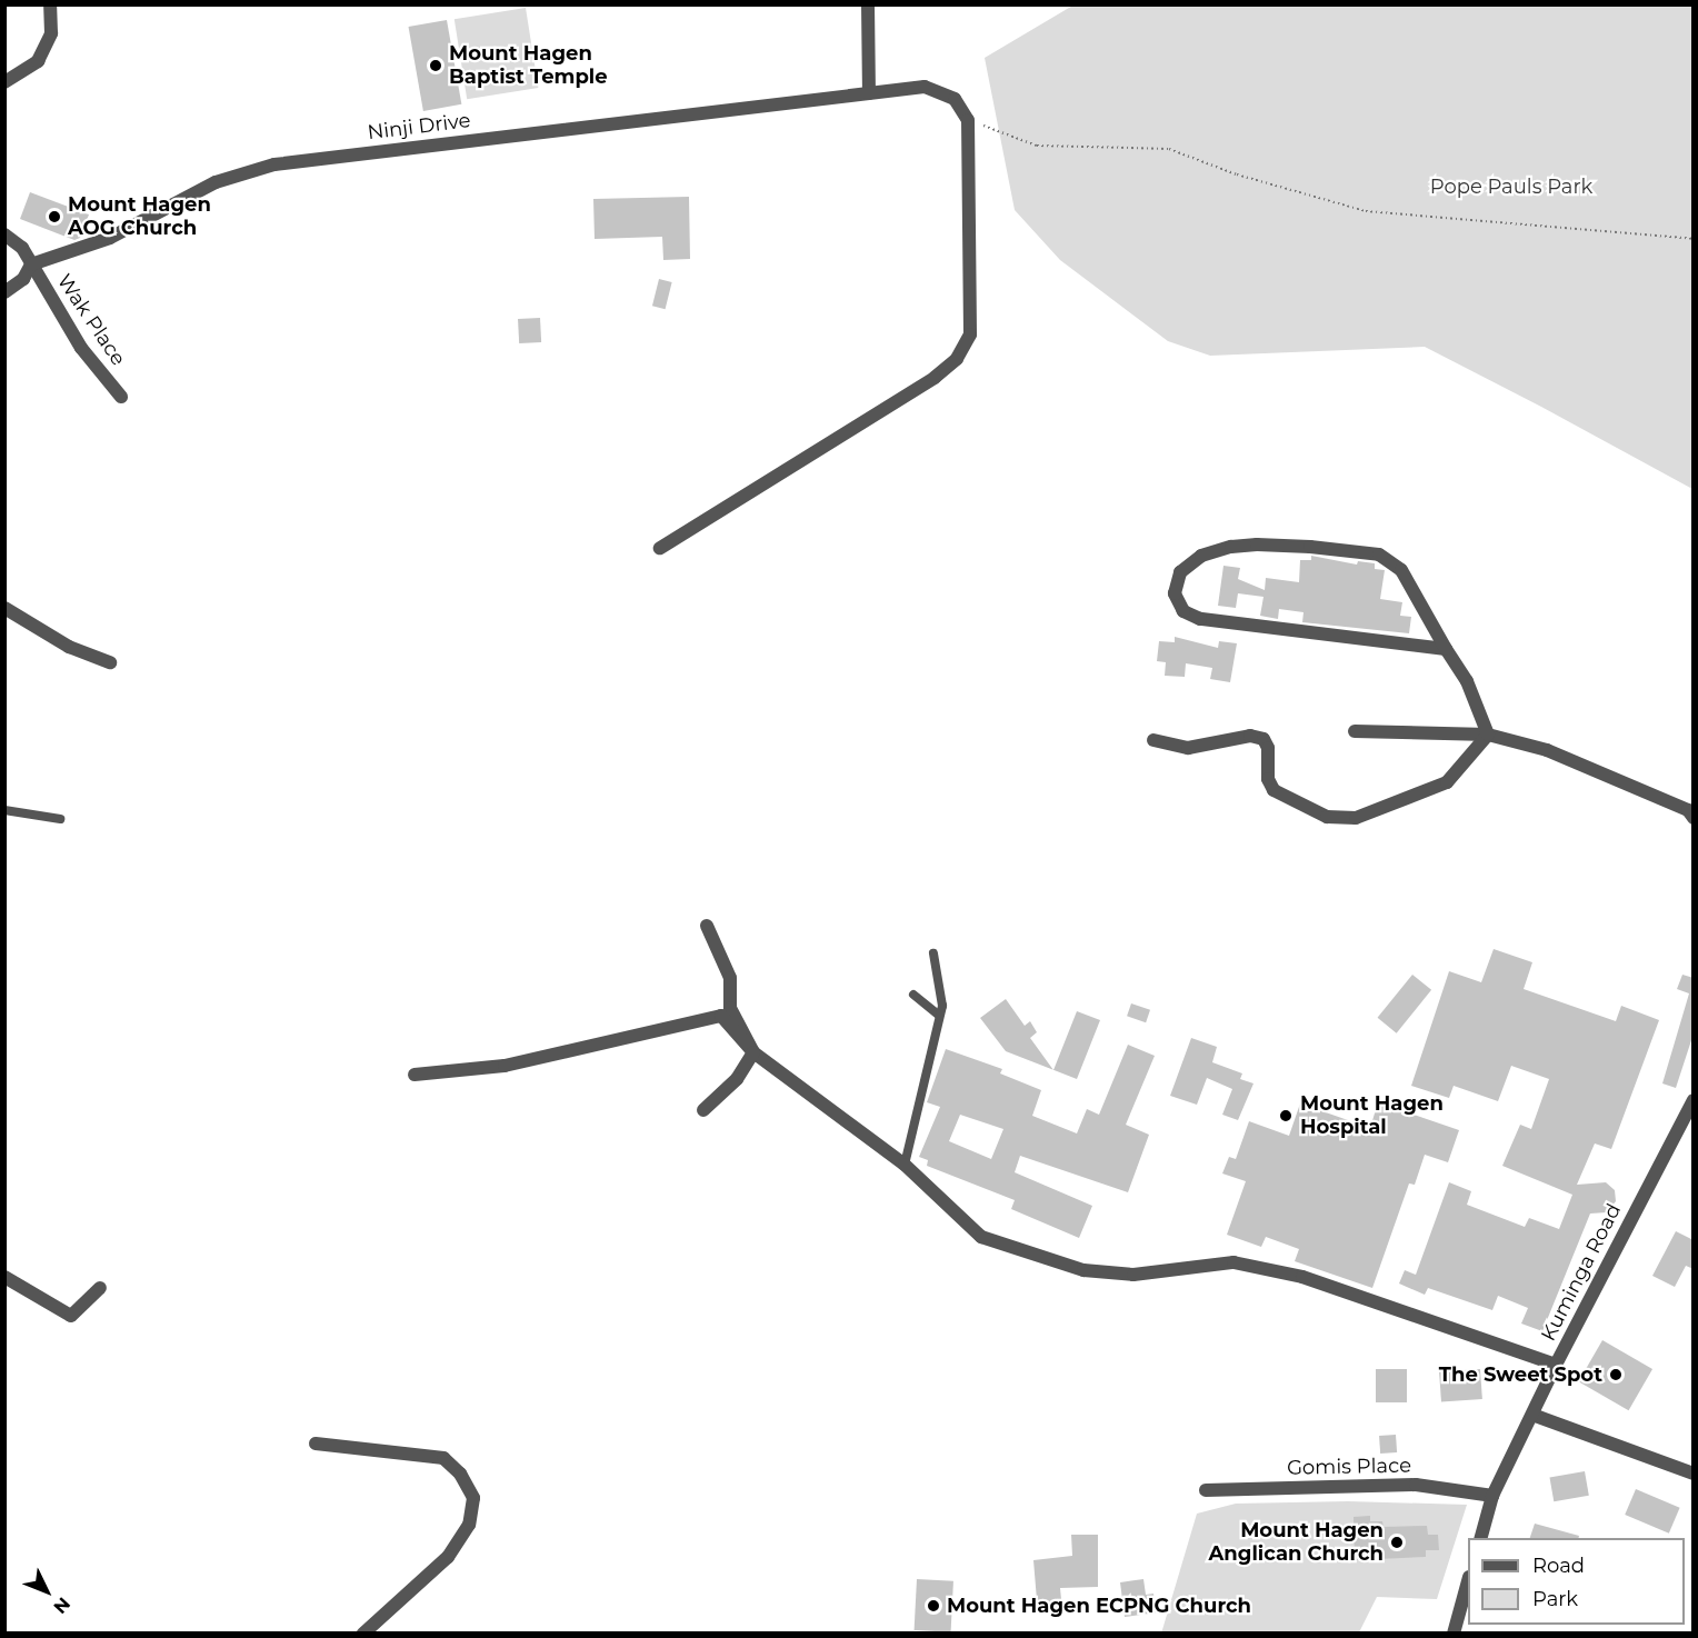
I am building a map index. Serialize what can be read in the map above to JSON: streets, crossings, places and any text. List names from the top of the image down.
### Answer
{
  "streets": {
    "street": [
      "Ninji Drive",
      "Wak Place",
      "Kuminga Road",
      "Gomis Place"
    ]
  },
  "crossings": [
    ["Ninji Drive", "Wak Place"],
    ["Kuminga Road", "Gomis Place"]
  ],
  "parks": ["Pope Pauls Park"],
  "places": [
    "Mount Hagen Baptist Temple",
    "Mount Hagen AOG Church",
    "Mount Hagen Hospital",
    "The Sweet Spot",
    "Mount Hagen Anglican Church",
    "Mount Hagen ECPNG Church"
  ],
  "legend": ["Road", "Park"],
  "north": "bottom right"
}
